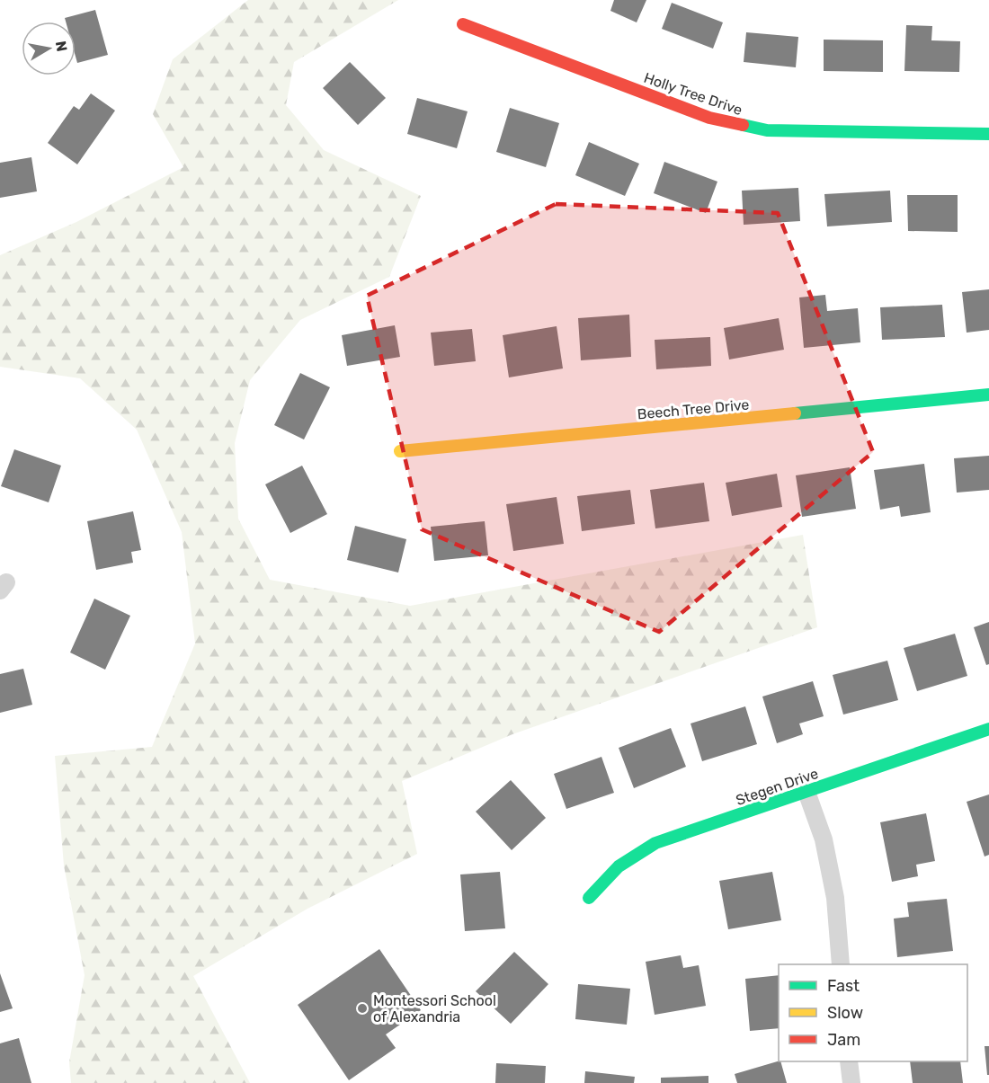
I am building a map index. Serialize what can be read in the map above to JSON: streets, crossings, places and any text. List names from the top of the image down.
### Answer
{
  "streets": {
    "street": ["Holly Tree Drive", "Beech Tree Drive", "Stegen Drive"]
  },
  "places": ["Montessori School of Alexandria"],
  "legend": ["Fast", "Slow", "Jam"],
  "north": "right"
}
